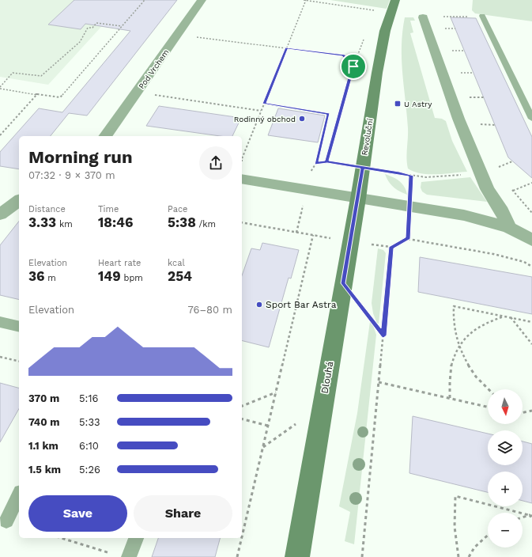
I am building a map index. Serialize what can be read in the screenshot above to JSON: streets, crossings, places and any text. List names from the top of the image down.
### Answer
{
  "streets": {
    "street": ["Pod Vrchem", "Revoluční", "Dlouhá"]
  },
  "crossings": [
    ["Revoluční", "Dlouhá"]
  ],
  "places": {
    "transit": ["U Astry"],
    "other": ["Rodinný obchod", "Sport Bar Astra"]
  },
  "north": "bottom",
  "page": {
    "heading": ["Morning run", "07:32 · 9 × 370 m"],
    "stats": [
      ["Distance", "3.33 km"],
      ["Time", "18:46"],
      ["Pace", "5:38 /km"],
      ["Elevation", "36 m"],
      ["Heart rate", "149 bpm"],
      ["kcal", "254"]
    ],
    "chart": ["Elevation", "76–80 m"],
    "list": [
      {
        "name": "370 m",
        "note": "5:16"
      },
      {
        "name": "740 m",
        "note": "5:33"
      },
      {
        "name": "1.1 km",
        "note": "6:10"
      },
      {
        "name": "1.5 km",
        "note": "5:26"
      }
    ],
    "map_buttons": ["+", "−"],
    "buttons": ["Save", "Share"]
  }
}
